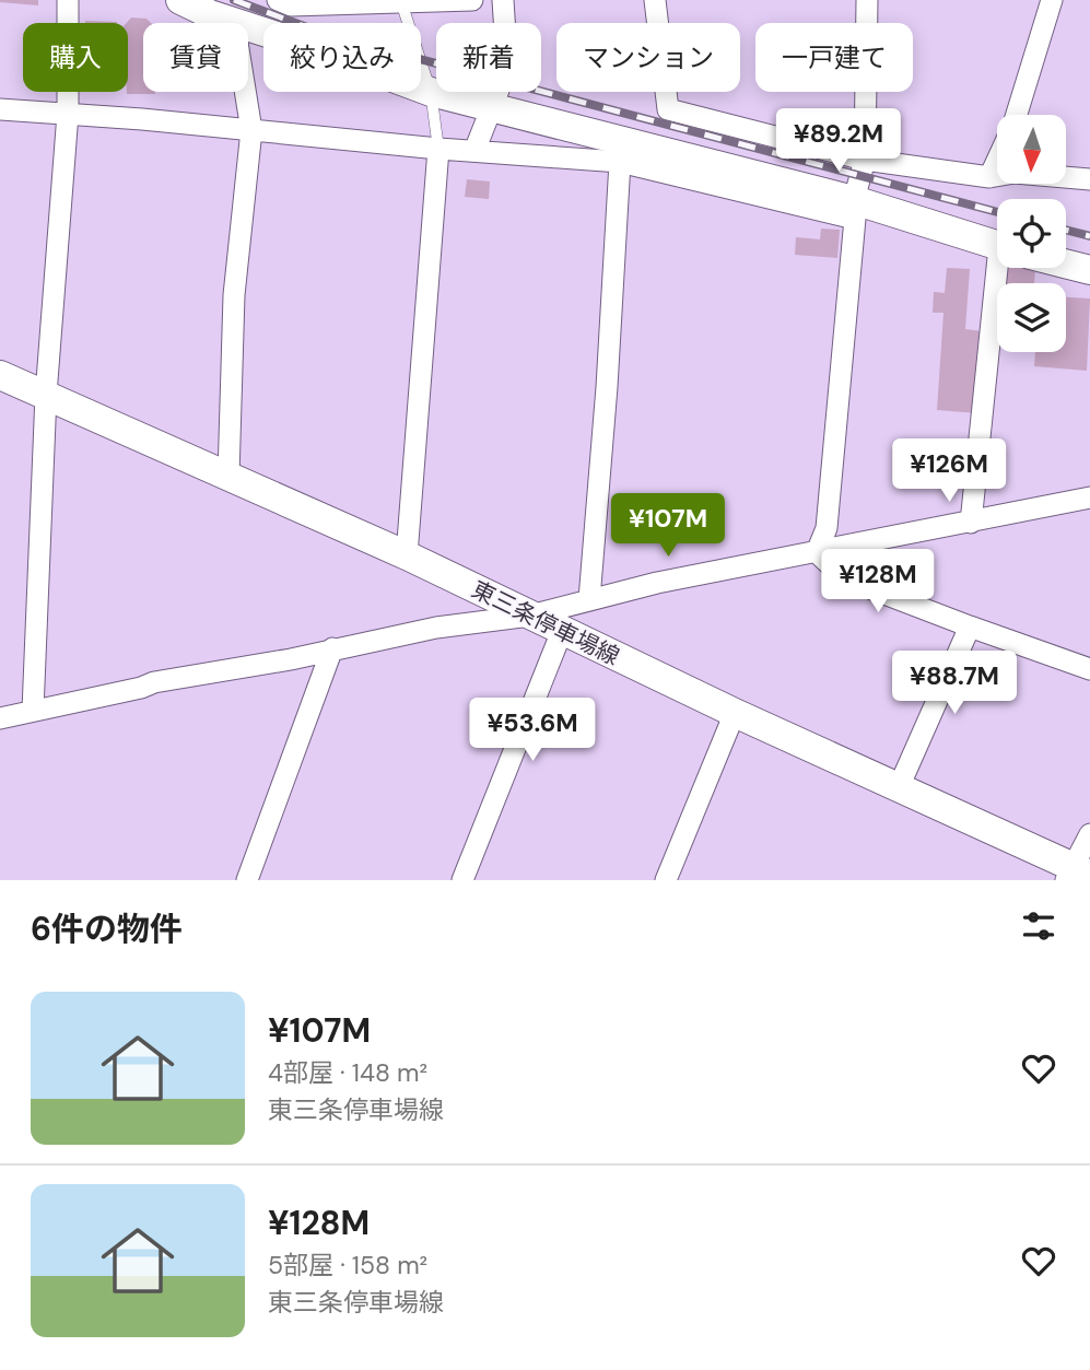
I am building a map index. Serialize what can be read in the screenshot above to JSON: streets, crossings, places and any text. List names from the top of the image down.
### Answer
{
  "streets": {
    "main road": ["東三条停車場線"]
  },
  "north": "bottom",
  "page": {
    "chip": [
      "購入",
      "賃貸",
      "絞り込み",
      "新着",
      "マンション",
      "一戸建て"
    ],
    "price": [
      "¥89.2M",
      "¥126M",
      "¥107M",
      "¥128M",
      "¥88.7M",
      "¥53.6M"
    ],
    "heading": "6件の物件",
    "list": [
      {
        "name": "¥107M",
        "note": "4部屋 · 148 m² · 東三条停車場線"
      },
      {
        "name": "¥128M",
        "note": "5部屋 · 158 m² · 東三条停車場線"
      }
    ]
  }
}
